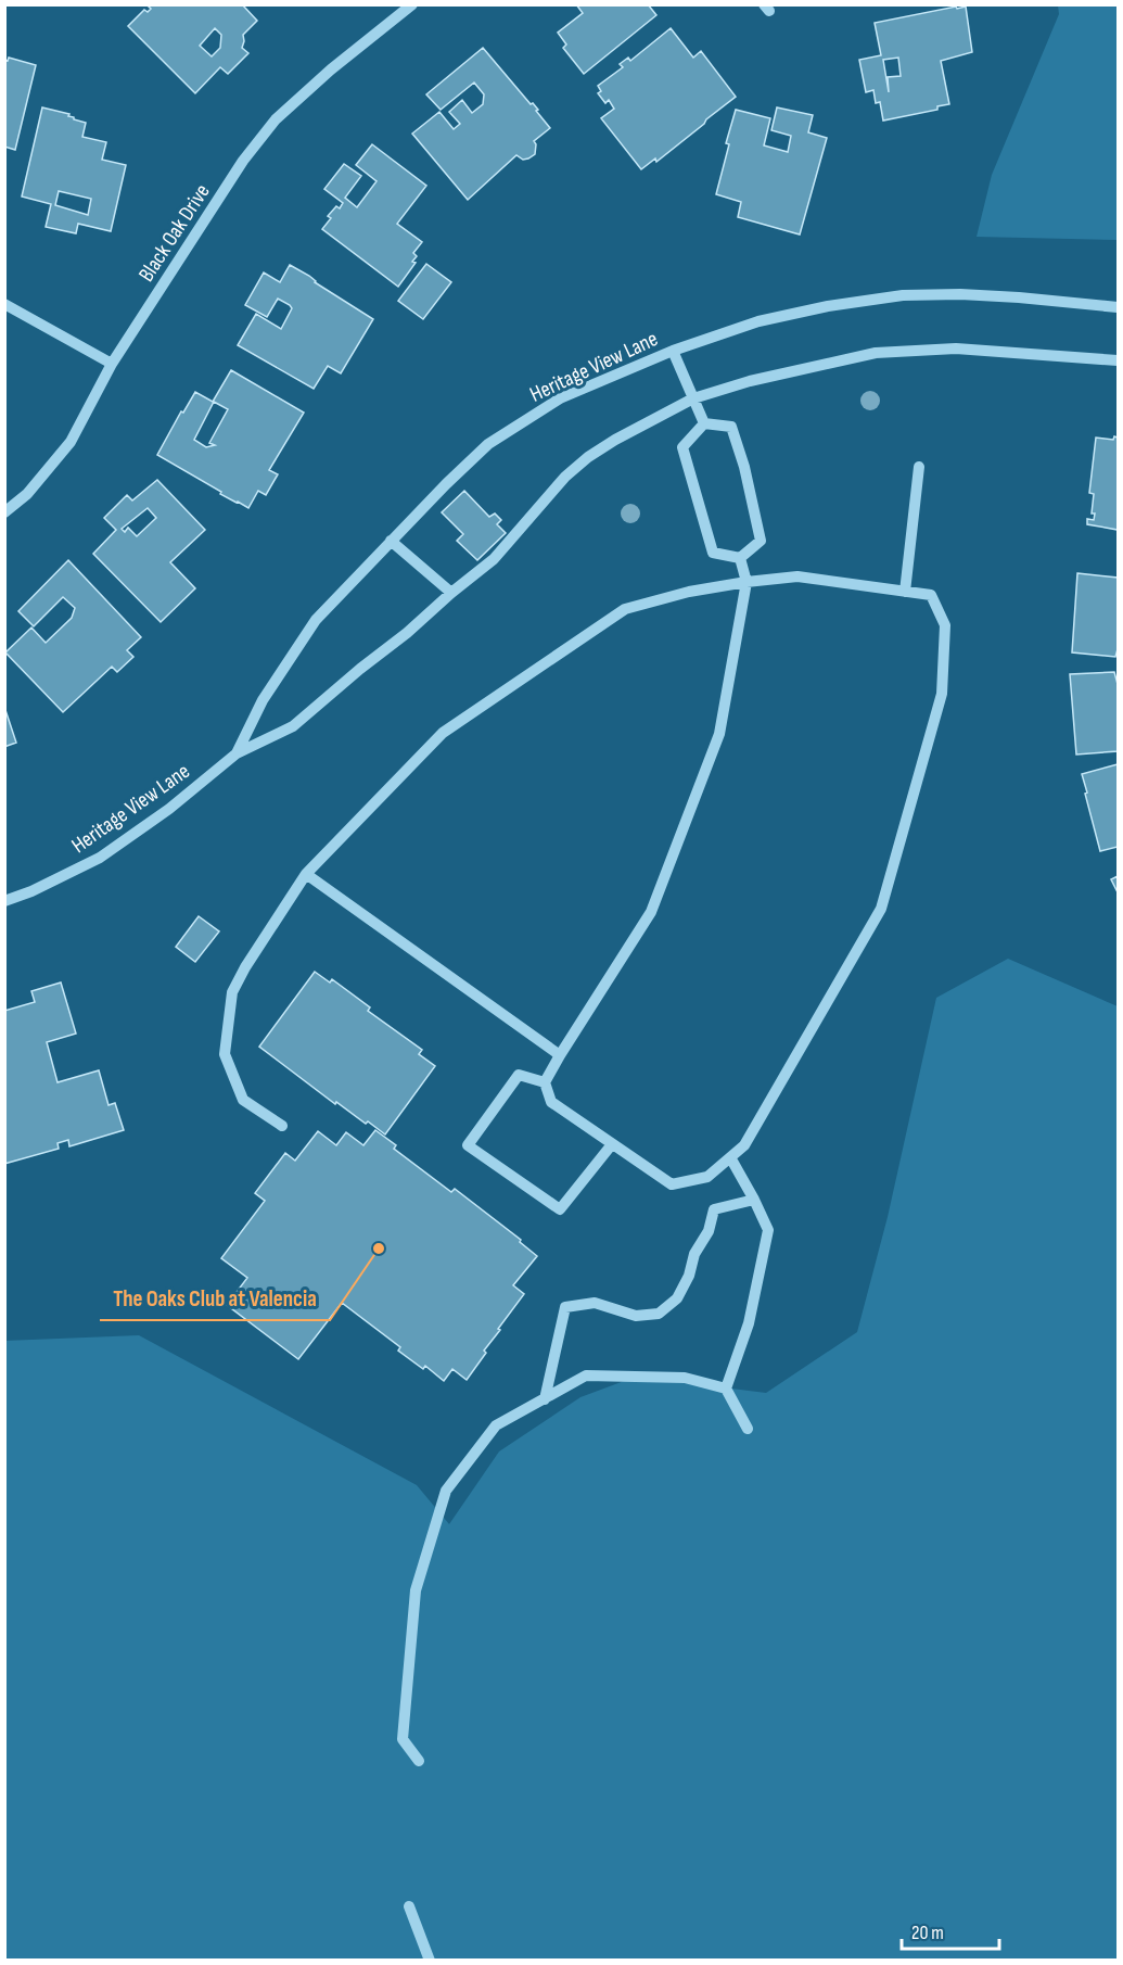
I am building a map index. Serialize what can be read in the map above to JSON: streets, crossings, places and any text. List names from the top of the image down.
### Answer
{
  "streets": {
    "street": ["Black Oak Drive", "Heritage View Lane"]
  },
  "places": ["The Oaks Club at Valencia"],
  "scale_bar": "20 m"
}
